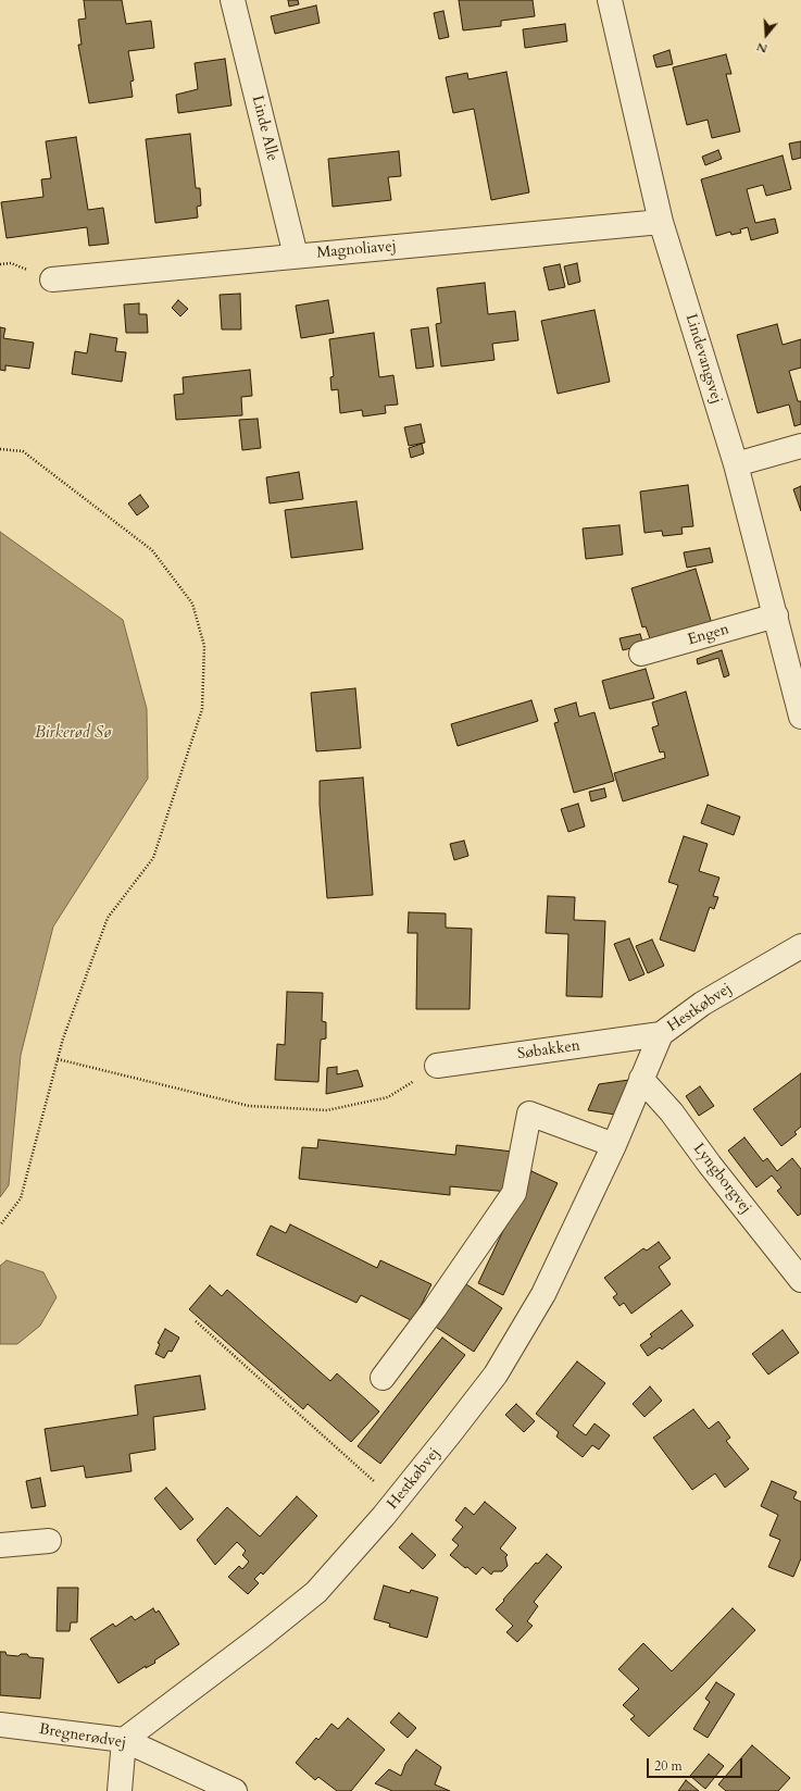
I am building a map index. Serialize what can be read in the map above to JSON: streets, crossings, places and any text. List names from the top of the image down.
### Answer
{
  "streets": {
    "street": [
      "Linde Alle",
      "Magnoliavej",
      "Lindevangsvej",
      "Engen",
      "Hestkøbvej",
      "Søbakken",
      "Lyngborgvej",
      "Bregnerødvej"
    ]
  },
  "crossings": [
    ["Linde Alle", "Magnoliavej"],
    ["Magnoliavej", "Lindevangsvej"],
    ["Lindevangsvej", "Engen"],
    ["Hestkøbvej", "Søbakken"],
    ["Hestkøbvej", "Lyngborgvej"],
    ["Hestkøbvej", "Bregnerødvej"]
  ],
  "water": ["Birkerød Sø"],
  "scale_bar": "20 m",
  "north": "bottom"
}
